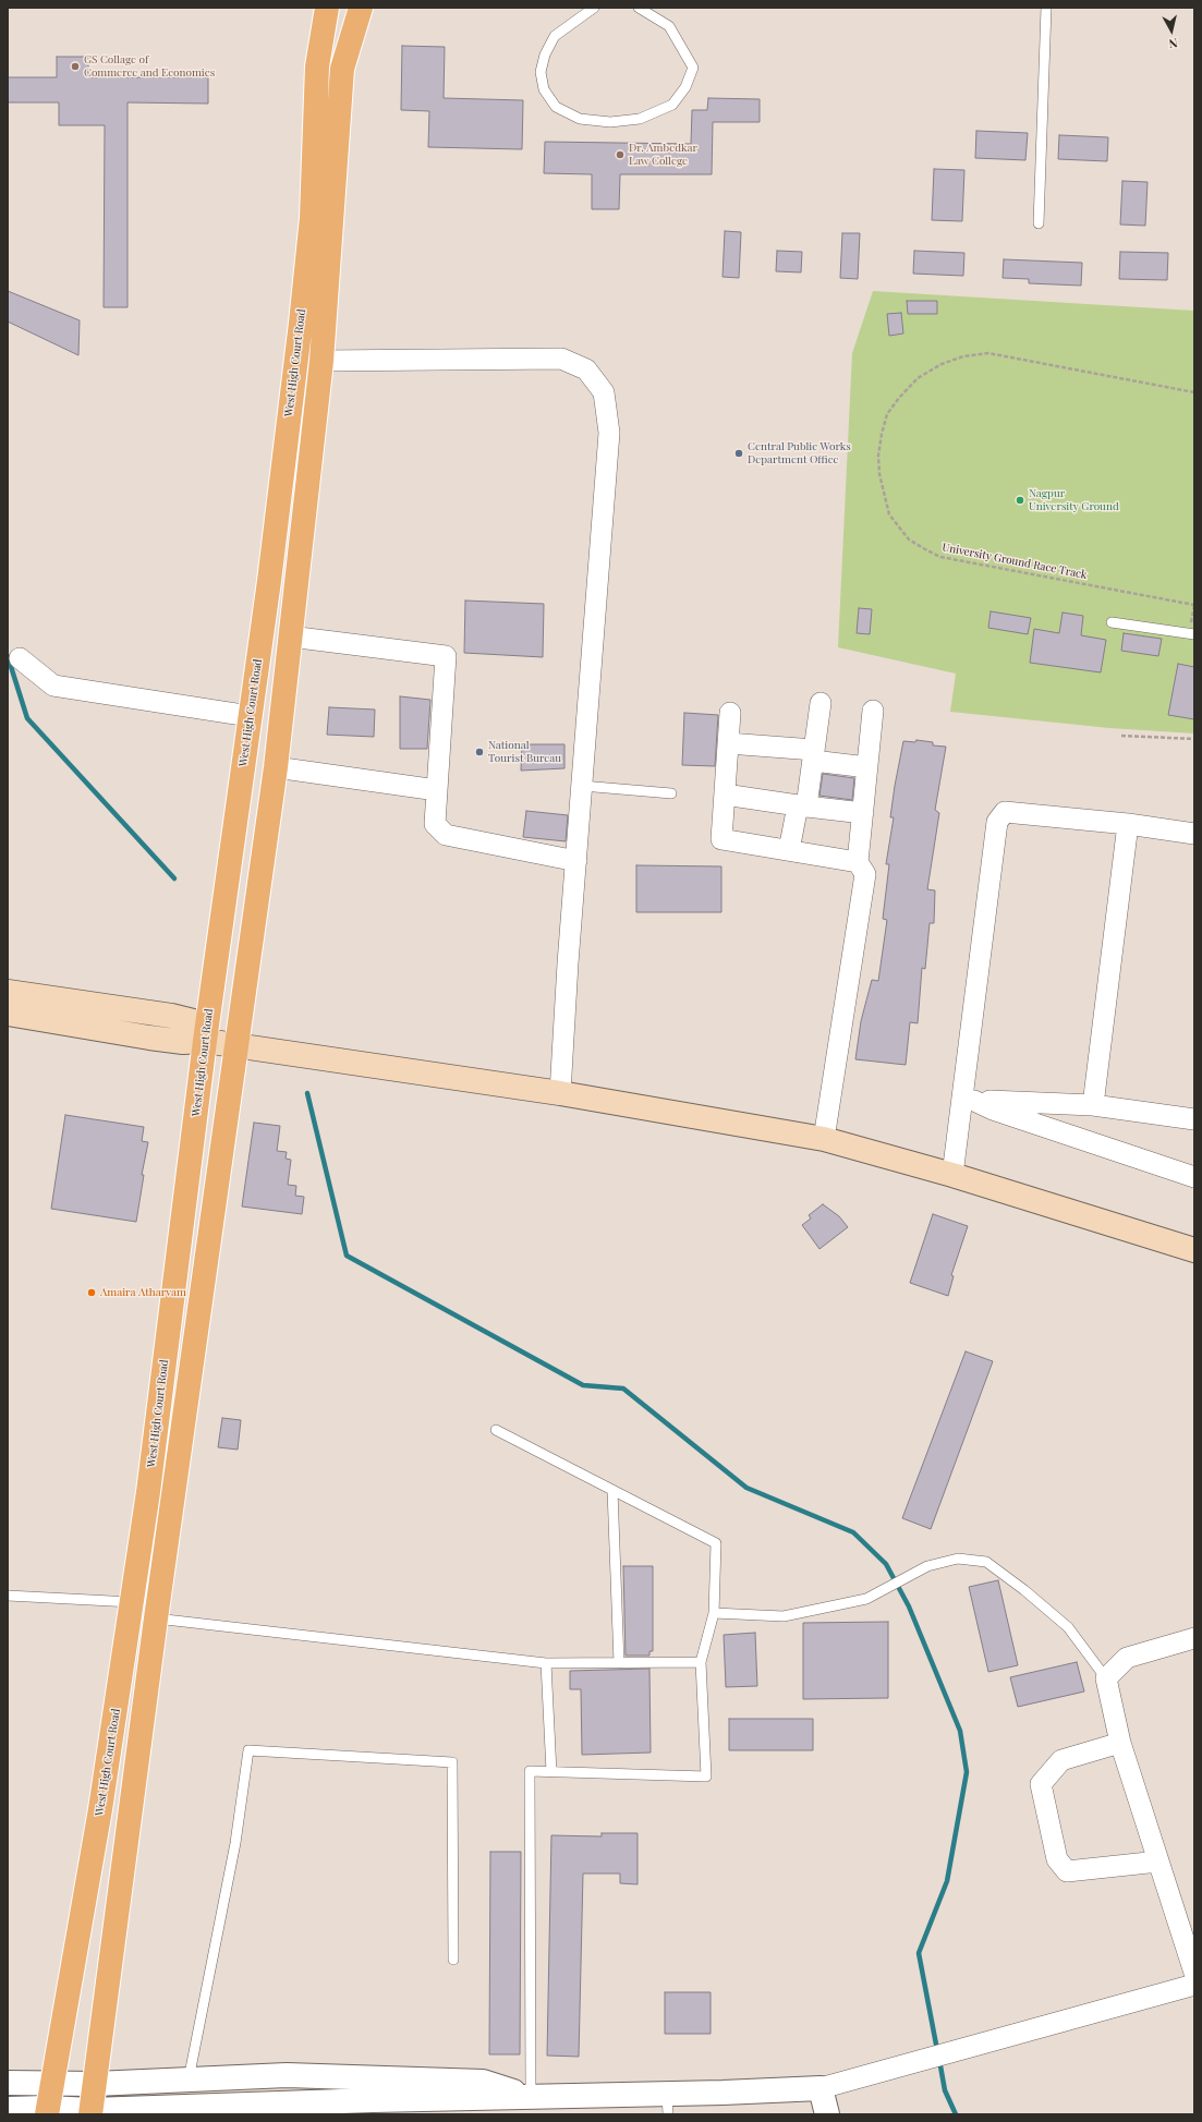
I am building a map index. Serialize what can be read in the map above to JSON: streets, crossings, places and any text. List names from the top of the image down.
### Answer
{
  "streets": {
    "main road": ["West High Court Road"],
    "path": ["University Ground Race Track"]
  },
  "places": [
    "GS Collage of Commerce and Economics",
    "Dr. Ambedkar Law College",
    "Central Public Works Department Office",
    "Nagpur University Ground",
    "National Tourist Bureau",
    "Amaira Atharvam"
  ],
  "north": "bottom"
}
